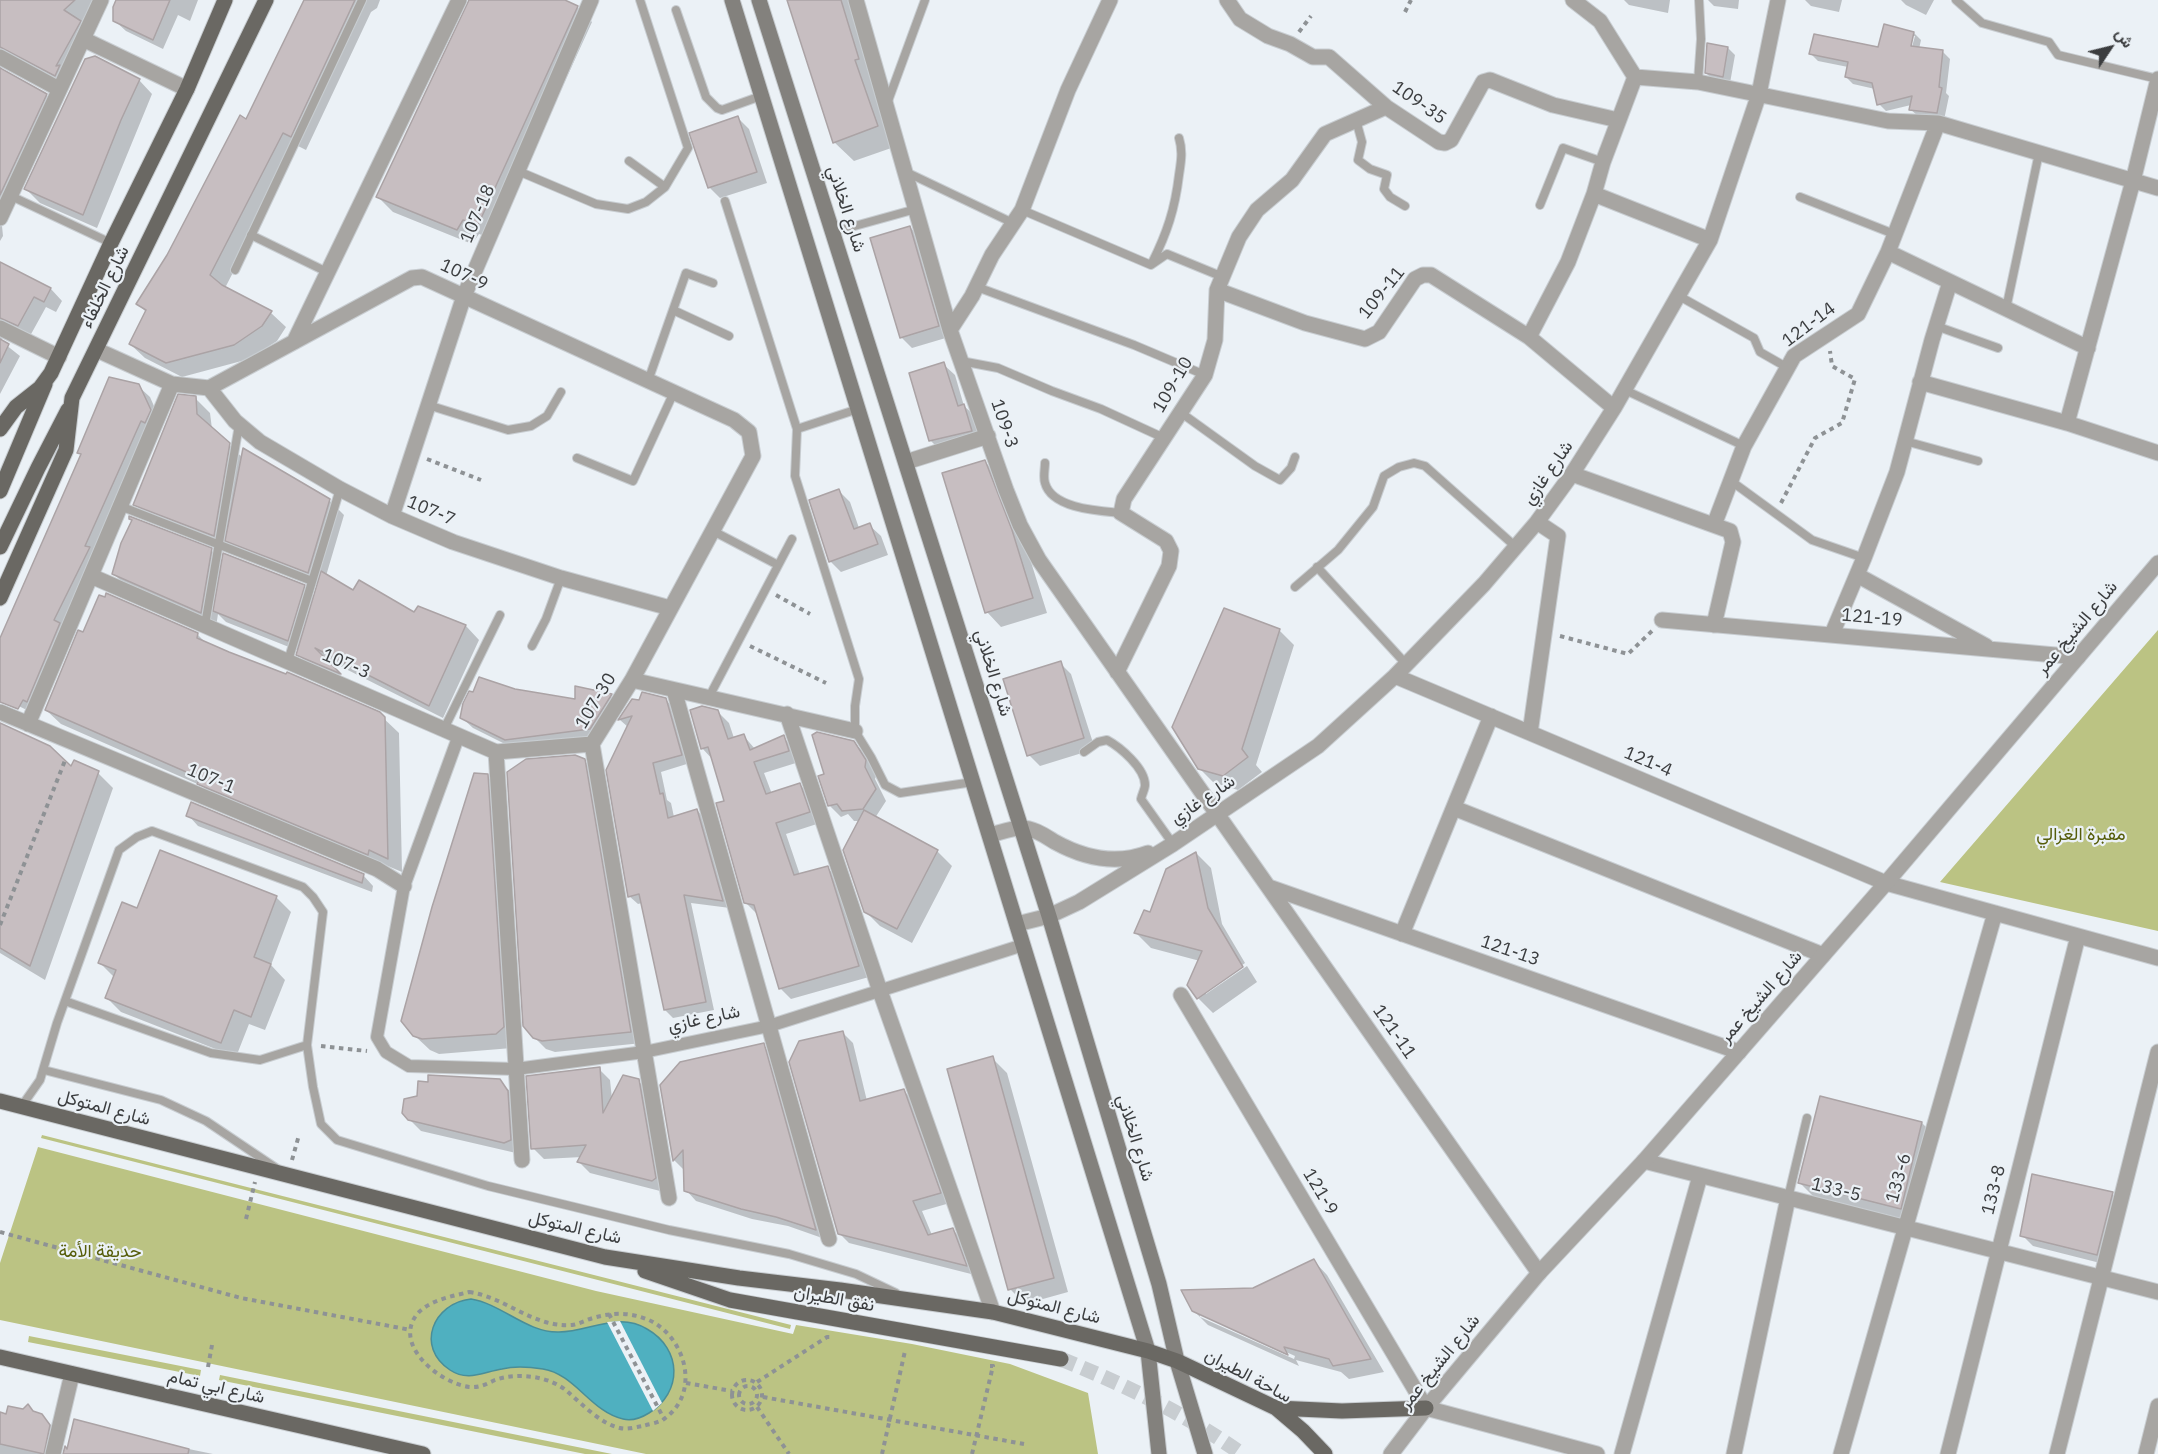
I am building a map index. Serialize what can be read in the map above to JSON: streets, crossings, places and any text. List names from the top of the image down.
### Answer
{
  "streets": {
    "main road": [
      "شارع الخلاني",
      "شارع الخلفاء",
      "شارع المتوكل",
      "نفق الطيران",
      "ساحة الطيران",
      "شارع ابي تمام"
    ],
    "street": [
      "109-35",
      "107-18",
      "107-9",
      "109-11",
      "121-14",
      "109-10",
      "109-3",
      "شارع غازي",
      "107-7",
      "121-19",
      "شارع الشيخ عمر",
      "107-3",
      "107-30",
      "121-4",
      "107-1",
      "121-13",
      "121-11",
      "133-6",
      "133-5",
      "133-8",
      "121-9"
    ]
  },
  "crossings": [
    ["109-35", "109-10"],
    ["شارع الخلاني", "شارع غازي"],
    ["شارع الخلاني", "ساحة الطيران"],
    ["107-18", "107-9"],
    ["107-18", "107-7"],
    ["107-9", "107-7"],
    ["107-9", "107-30"],
    ["109-11", "109-10"],
    ["109-11", "شارع غازي"],
    ["109-3", "شارع غازي"],
    ["109-3", "121-11"],
    ["شارع غازي", "107-30"],
    ["شارع غازي", "121-4"],
    ["شارع غازي", "121-11"],
    ["107-7", "107-30"],
    ["121-19", "شارع الشيخ عمر"],
    ["شارع الشيخ عمر", "121-4"],
    ["شارع الشيخ عمر", "121-13"],
    ["شارع الشيخ عمر", "121-11"],
    ["شارع الشيخ عمر", "133-5"],
    ["شارع الشيخ عمر", "121-9"],
    ["107-3", "107-30"],
    ["121-4", "133-6"],
    ["121-4", "133-8"],
    ["121-13", "121-11"],
    ["شارع المتوكل", "نفق الطيران"],
    ["شارع المتوكل", "ساحة الطيران"],
    ["133-6", "133-5"],
    ["133-5", "133-8"]
  ],
  "parks": ["مقبرة الغزالي", "حديقة الأمة"],
  "north": "top right"
}
